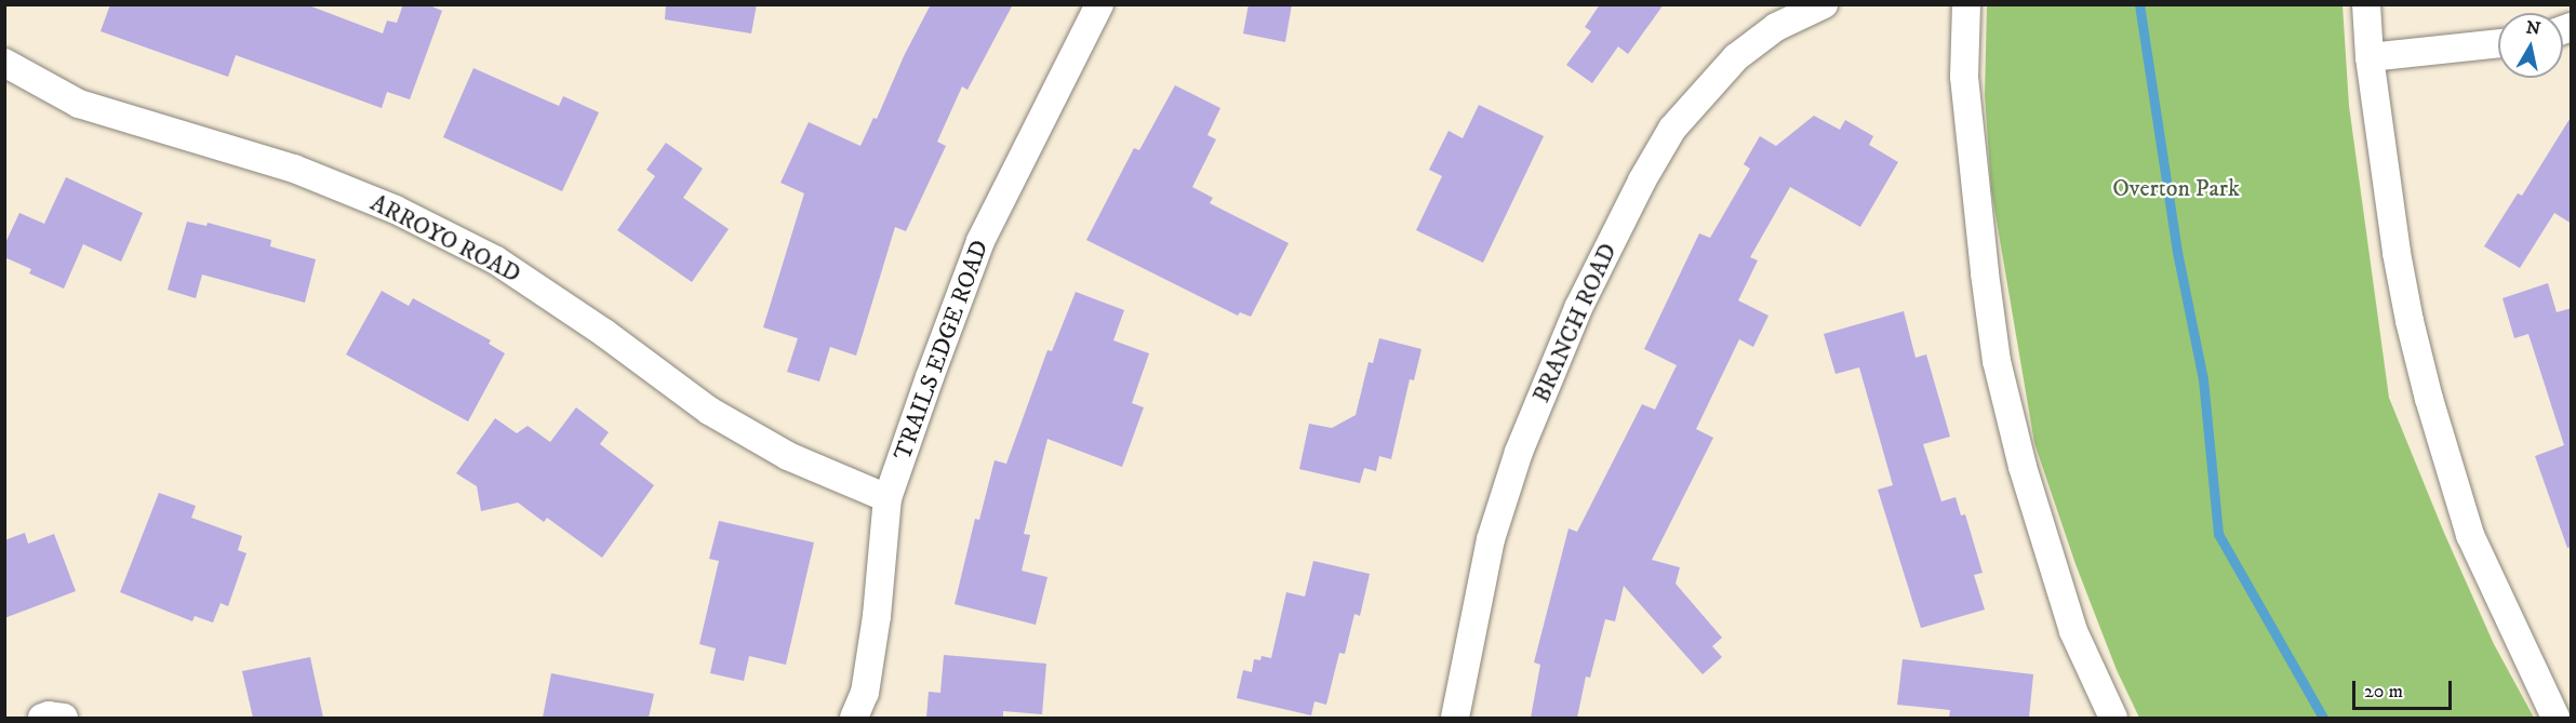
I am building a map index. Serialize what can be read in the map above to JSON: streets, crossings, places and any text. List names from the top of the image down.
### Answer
{
  "streets": {
    "street": ["ARROYO ROAD", "BRANCH ROAD", "TRAILS EDGE ROAD"]
  },
  "crossings": [
    ["ARROYO ROAD", "TRAILS EDGE ROAD"]
  ],
  "parks": ["Overton Park"],
  "scale_bar": "20 m",
  "north": "top"
}
